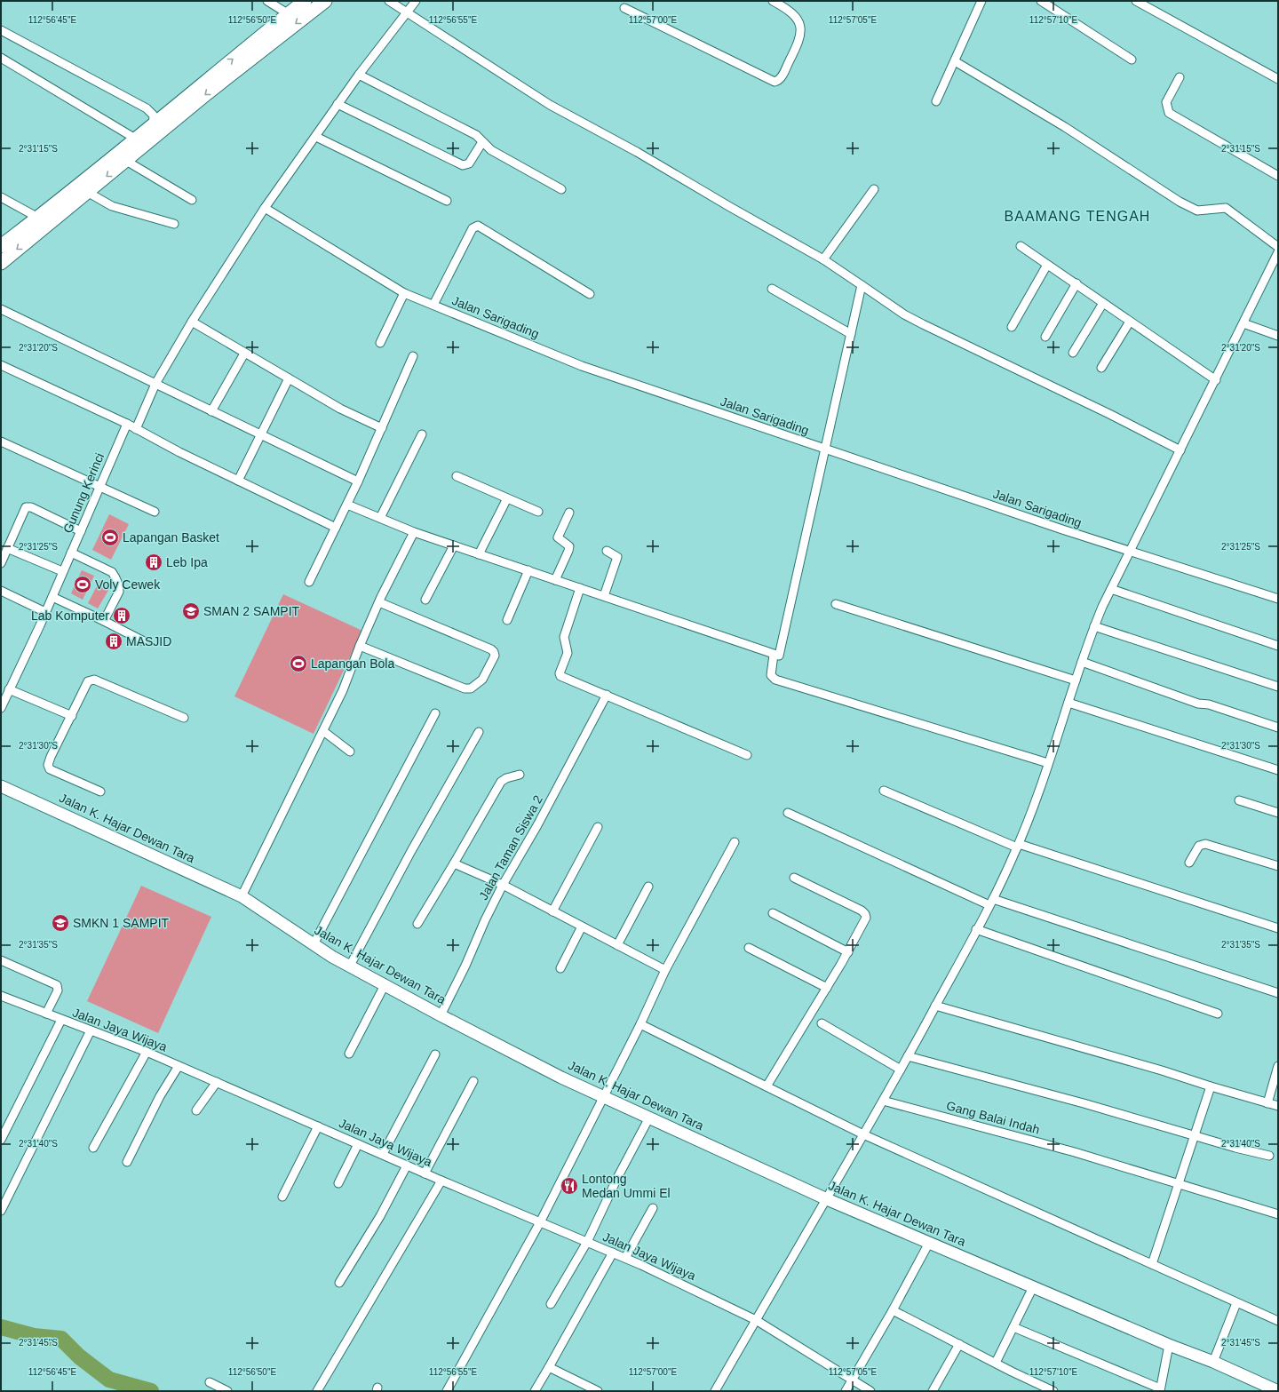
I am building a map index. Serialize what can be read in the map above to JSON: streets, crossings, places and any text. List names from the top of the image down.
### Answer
{
  "streets": {
    "street": [
      "Jalan Sarigading",
      "Gunung Kerinci",
      "Jalan K. Hajar Dewan Tara",
      "Jalan Taman Siswa 2",
      "Jalan Jaya Wijaya",
      "Gang Balai Indah"
    ]
  },
  "crossings": [
    ["Jalan K. Hajar Dewan Tara", "Jalan Taman Siswa 2"]
  ],
  "districts": ["BAAMANG TENGAH"],
  "places": {
    "sports": ["Lapangan Basket", "Voly Cewek", "Lapangan Bola"],
    "building": ["Leb Ipa", "Lab Komputer", "MASJID"],
    "school or university": ["SMAN 2 SAMPIT", "SMKN 1 SAMPIT"],
    "restaurant": ["Lontong Medan Ummi El"]
  },
  "coordinates": [
    "112°56'45\"E",
    "112°56'50\"E",
    "112°56'55\"E",
    "112°57'00\"E",
    "112°57'05\"E",
    "112°57'10\"E",
    "2°31'15\"S",
    "2°31'20\"S",
    "2°31'25\"S",
    "2°31'30\"S",
    "2°31'35\"S",
    "2°31'40\"S",
    "2°31'45\"S"
  ]
}
